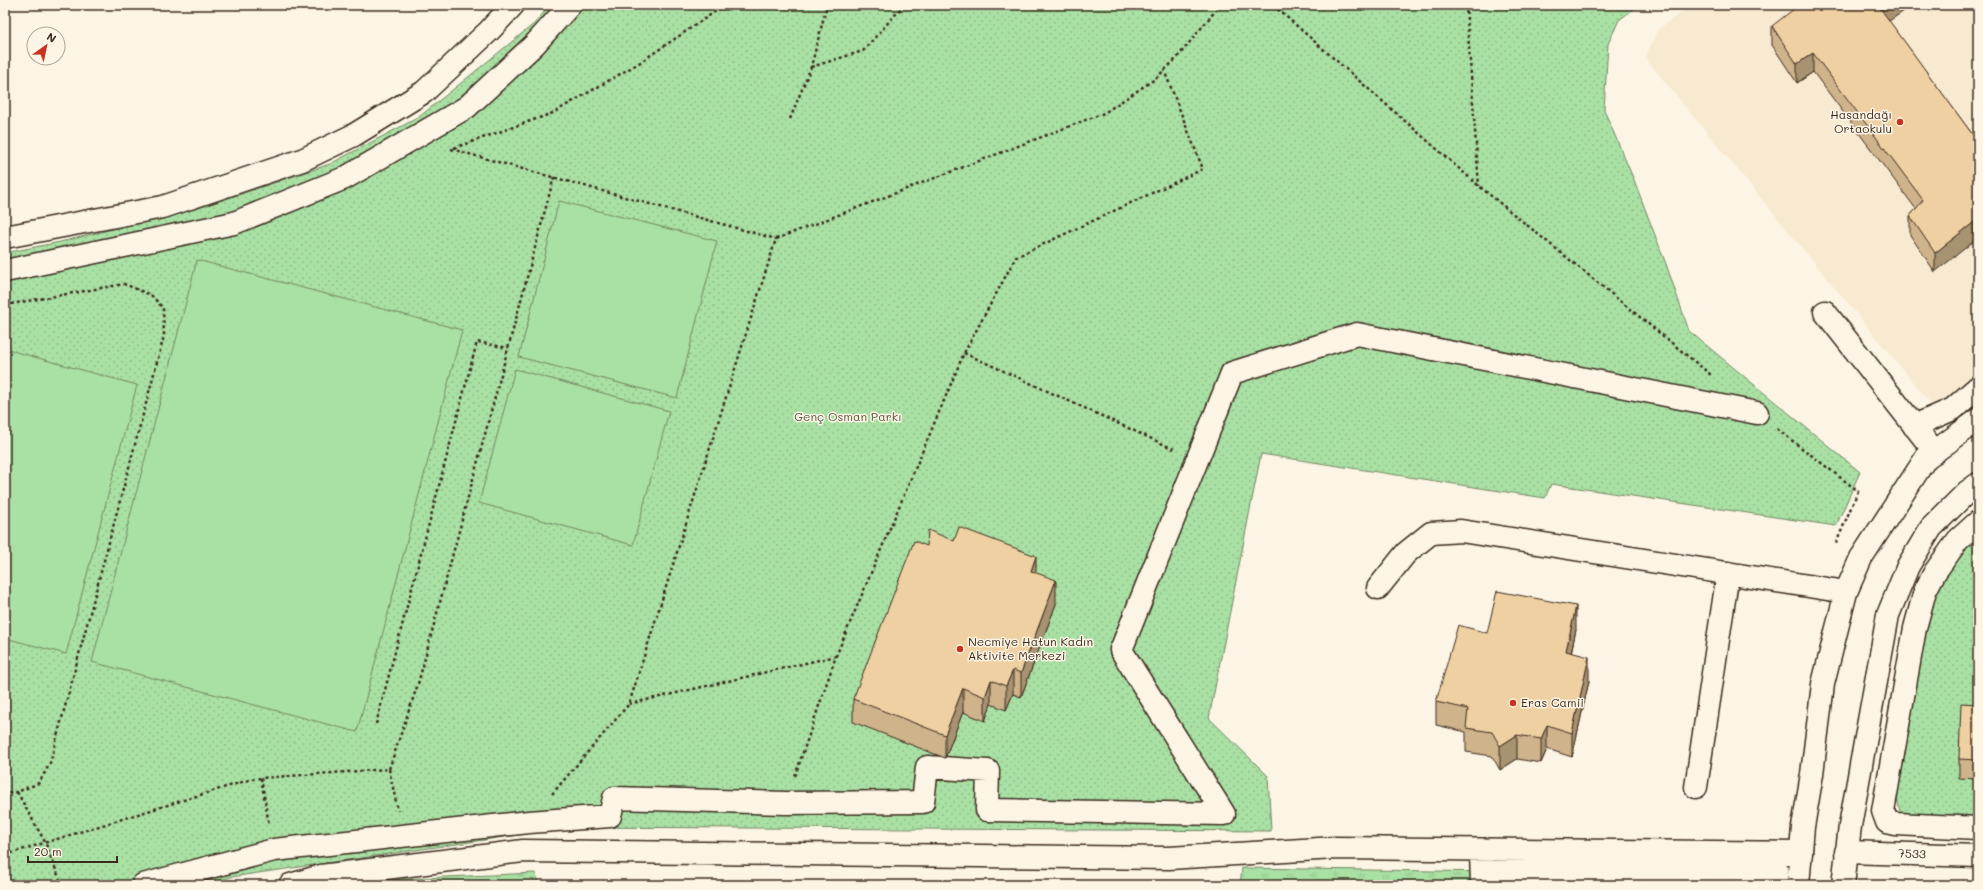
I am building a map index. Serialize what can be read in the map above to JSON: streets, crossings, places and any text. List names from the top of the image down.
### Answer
{
  "streets": {
    "street": ["7533"]
  },
  "parks": ["Genç Osman Parkı"],
  "places": ["Hasandağı Ortaokulu", "Necmiye Hatun Kadın Aktivite Merkezi", "Eras Camii"],
  "scale_bar": "20 m",
  "north": "top right"
}
